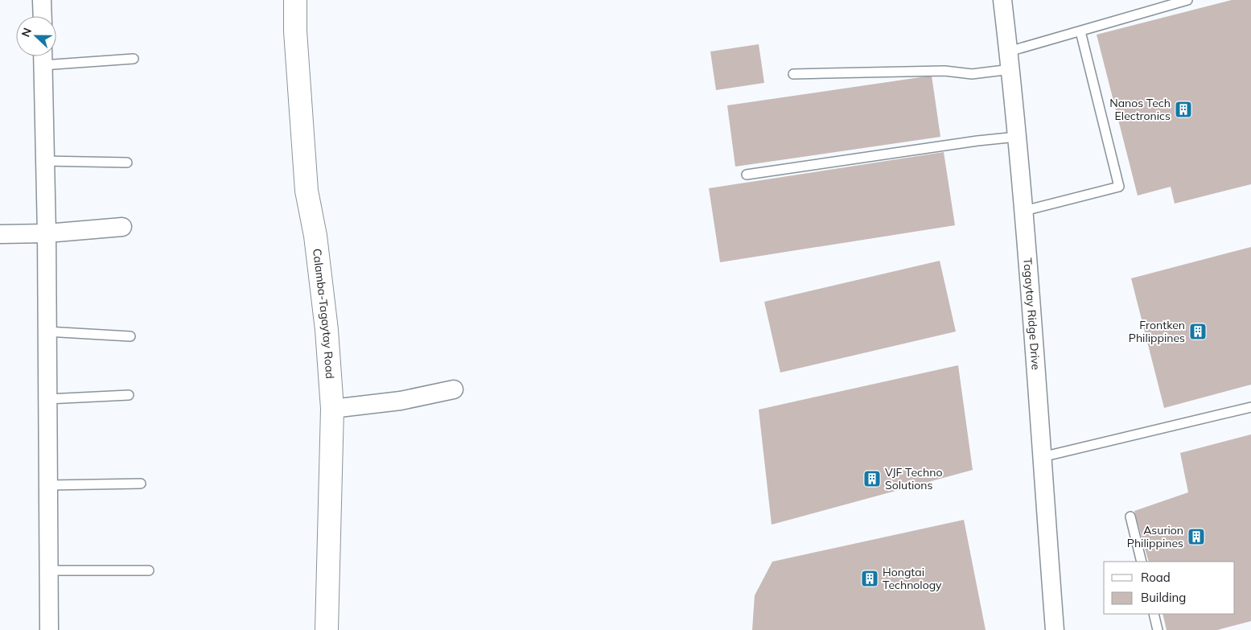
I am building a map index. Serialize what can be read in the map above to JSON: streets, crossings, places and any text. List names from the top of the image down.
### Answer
{
  "streets": {
    "main road": ["Calamba-Tagaytay Road"],
    "street": ["Tagaytay Ridge Drive"]
  },
  "places": {
    "building": [
      "Nanos Tech Electronics",
      "Frontken Philippines",
      "VJF Techno Solutions",
      "Asurion Philippines",
      "Hongtai Technology"
    ]
  },
  "legend": ["Road", "Building"],
  "north": "left"
}
